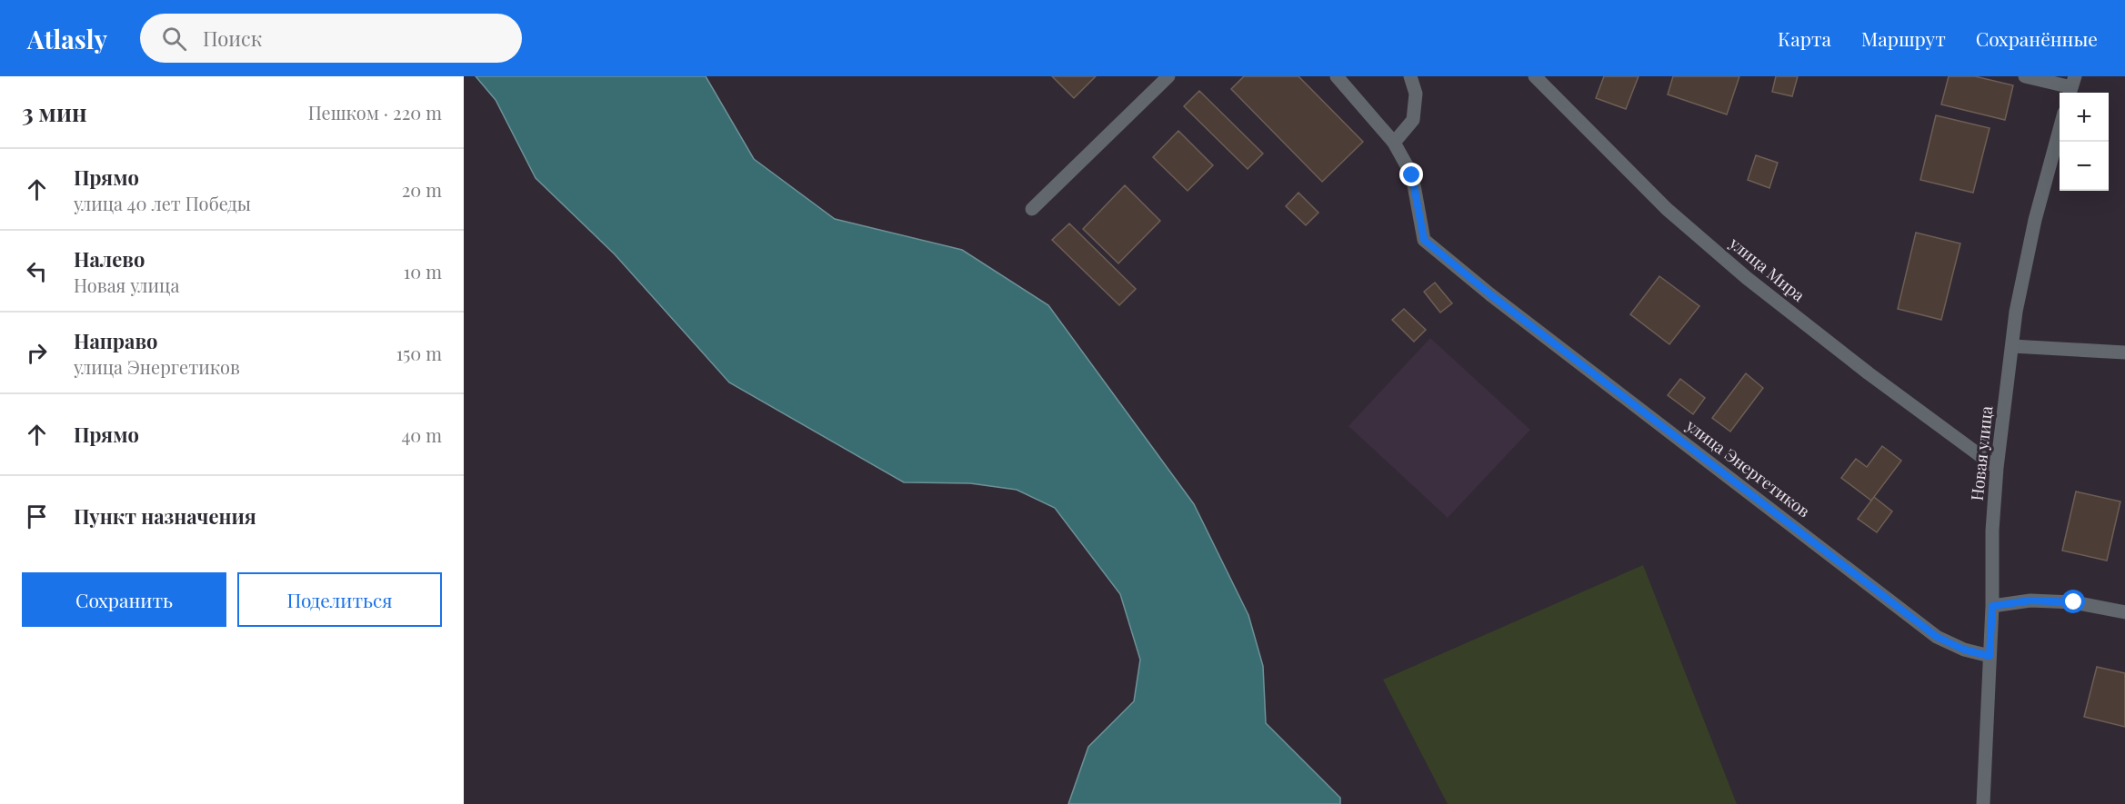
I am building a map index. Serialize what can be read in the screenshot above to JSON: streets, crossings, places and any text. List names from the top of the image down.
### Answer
{
  "streets": {
    "street": ["улица Мира", "Новая улица", "улица Энергетиков"]
  },
  "crossings": [
    ["улица Мира", "Новая улица"],
    ["Новая улица", "улица Энергетиков"]
  ],
  "page": {
    "header": "Atlasly",
    "search": "Поиск",
    "nav": ["Карта", "Маршрут", "Сохранённые"],
    "heading": ["3 мин", "Пешком · 220 m"],
    "map_buttons": ["+", "−"],
    "list": [
      ["Прямо", "улица 40 лет Победы", "20 m"],
      ["Налево", "Новая улица", "10 m"],
      ["Направо", "улица Энергетиков", "150 m"],
      ["Прямо", "40 m"],
      "Пункт назначения"
    ],
    "buttons": ["Сохранить", "Поделиться"]
  }
}
